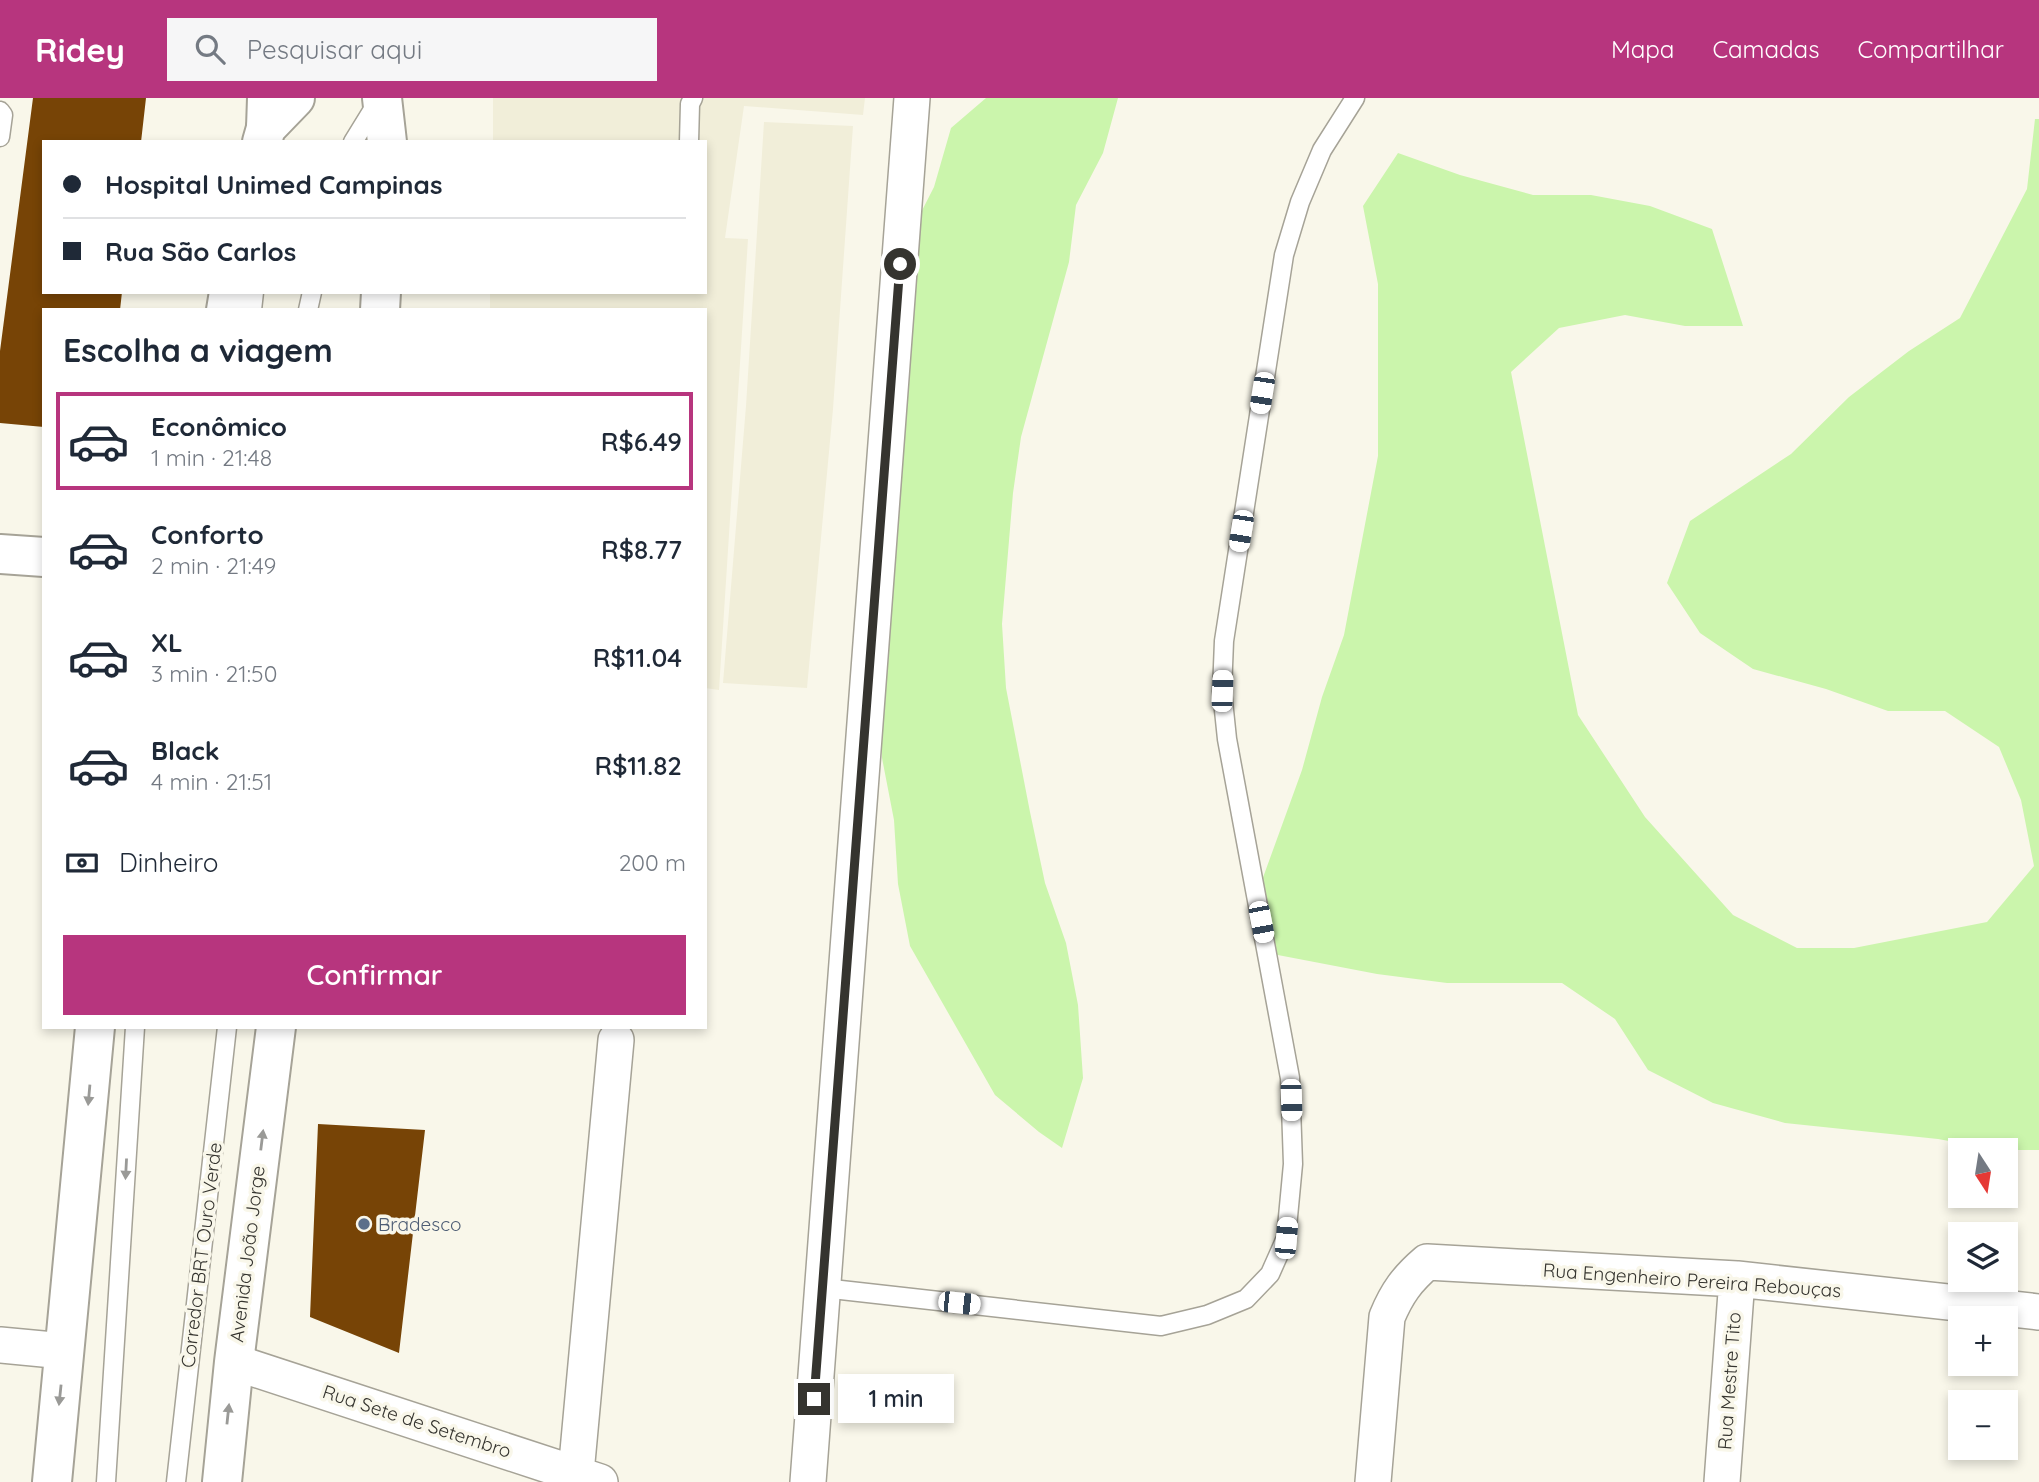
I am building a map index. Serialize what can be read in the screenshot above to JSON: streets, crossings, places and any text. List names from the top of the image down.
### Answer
{
  "streets": {
    "main road": ["Avenida João Jorge"],
    "street": ["Rua Engenheiro Pereira Rebouças", "Rua Mestre Tito", "Rua Sete de Setembro"],
    "lane": ["Corredor BRT Ouro Verde"]
  },
  "crossings": [
    ["Avenida João Jorge", "Rua Sete de Setembro"],
    ["Rua Engenheiro Pereira Rebouças", "Rua Mestre Tito"]
  ],
  "places": ["Bradesco"],
  "north": "bottom",
  "page": {
    "header": "Ridey",
    "search": "Pesquisar aqui",
    "nav": ["Mapa", "Camadas", "Compartilhar"],
    "banner": ["Hospital Unimed Campinas", "Rua São Carlos"],
    "heading": "Escolha a viagem",
    "list": [
      {
        "name": "Econômico",
        "note": "1 min · 21:48",
        "value": "R$6.49"
      },
      {
        "name": "Conforto",
        "note": "2 min · 21:49",
        "value": "R$8.77"
      },
      {
        "name": "XL",
        "note": "3 min · 21:50",
        "value": "R$11.04"
      },
      {
        "name": "Black",
        "note": "4 min · 21:51",
        "value": "R$11.82"
      }
    ],
    "pay": ["Dinheiro", "200 m"],
    "buttons": "Confirmar",
    "map_buttons": ["+", "−"],
    "bubble": "1 min"
  }
}
